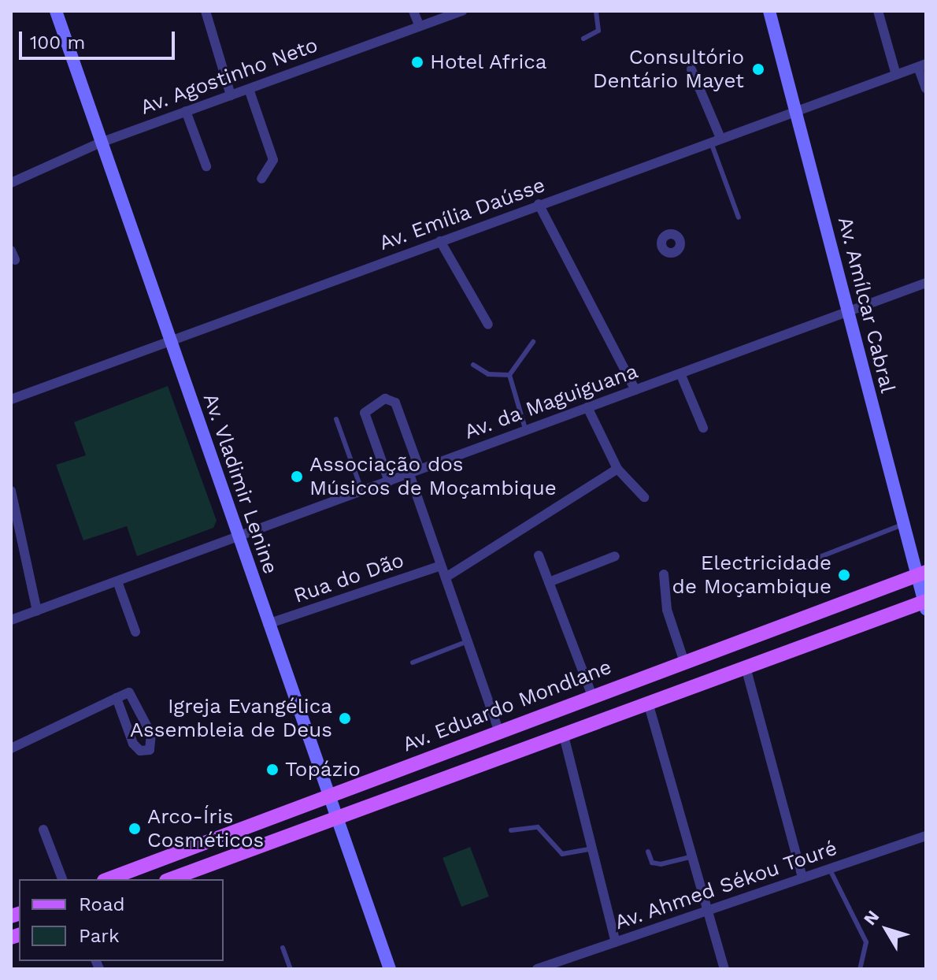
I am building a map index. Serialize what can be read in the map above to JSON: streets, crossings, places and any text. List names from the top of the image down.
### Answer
{
  "streets": {
    "main road": ["Av. Amílcar Cabral", "Av. Vladimir Lenine", "Av. Eduardo Mondlane"],
    "street": [
      "Av. Agostinho Neto",
      "Av. Emília Daússe",
      "Av. da Maguiguana",
      "Rua do Dão",
      "Av. Ahmed Sékou Touré"
    ]
  },
  "crossings": [
    ["Av. Agostinho Neto", "Av. Vladimir Lenine"],
    ["Av. Emília Daússe", "Av. Amílcar Cabral"],
    ["Av. Emília Daússe", "Av. Vladimir Lenine"],
    ["Av. Amílcar Cabral", "Av. da Maguiguana"],
    ["Av. Amílcar Cabral", "Av. Eduardo Mondlane"],
    ["Av. da Maguiguana", "Av. Vladimir Lenine"],
    ["Av. Vladimir Lenine", "Rua do Dão"],
    ["Av. Vladimir Lenine", "Av. Eduardo Mondlane"]
  ],
  "places": [
    "Hotel Africa",
    "Consultório Dentário Mayet",
    "Associação dos Músicos de Moçambique",
    "Electricidade de Moçambique",
    "Igreja Evangélica Assembleia de Deus",
    "Topázio",
    "Arco-Íris Cosméticos"
  ],
  "legend": ["Road", "Park"],
  "scale_bar": "100 m",
  "north": "top left"
}
